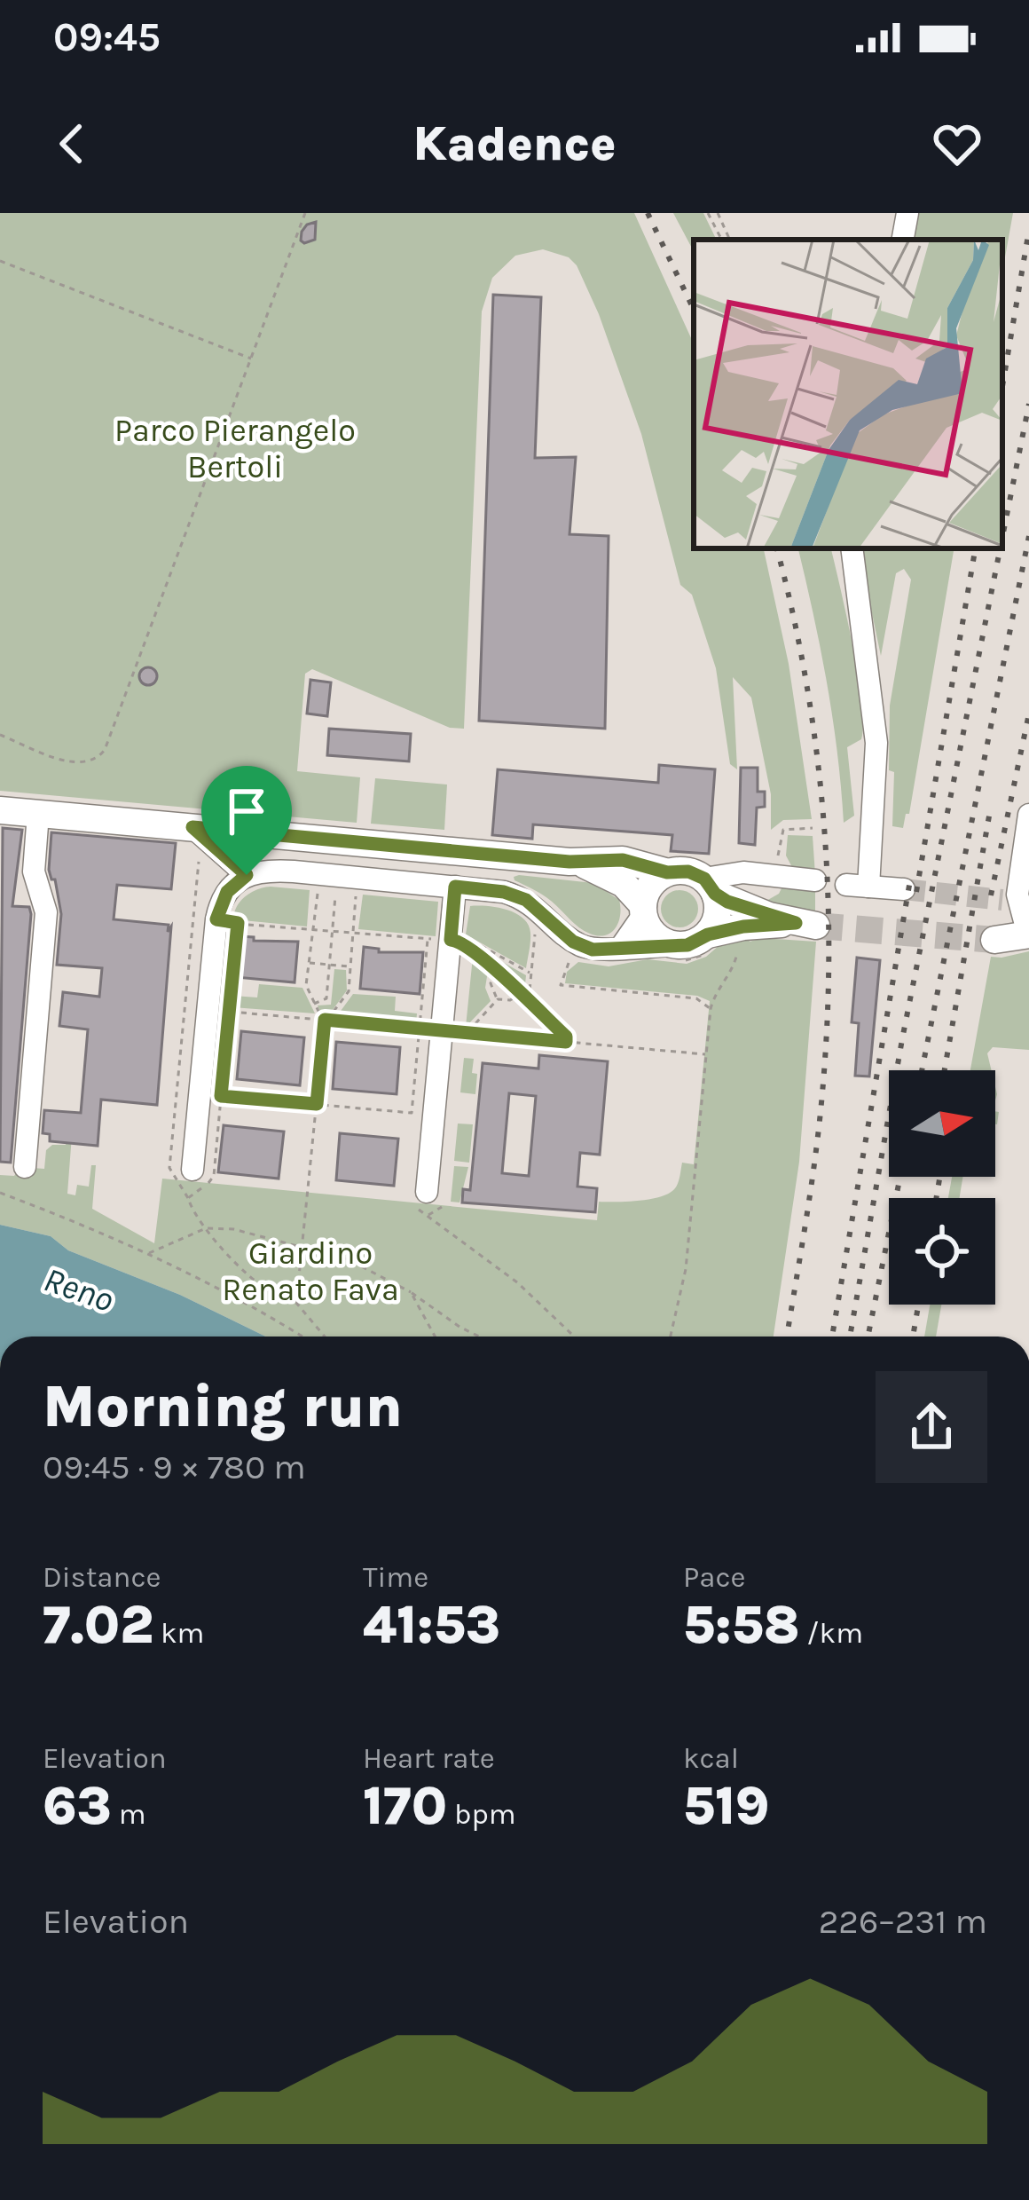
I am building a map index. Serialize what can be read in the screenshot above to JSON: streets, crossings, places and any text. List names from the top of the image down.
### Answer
{
  "water": ["Reno"],
  "parks": ["Parco Pierangelo Bertoli", "Giardino Renato Fava"],
  "north": "right",
  "page": {
    "status": "09:45",
    "header": "Kadence",
    "heading": ["Morning run", "09:45 · 9 × 780 m"],
    "stats": [
      ["Distance", "7.02 km"],
      ["Time", "41:53"],
      ["Pace", "5:58 /km"],
      ["Elevation", "63 m"],
      ["Heart rate", "170 bpm"],
      ["kcal", "519"]
    ],
    "chart": ["Elevation", "226–231 m"]
  }
}
